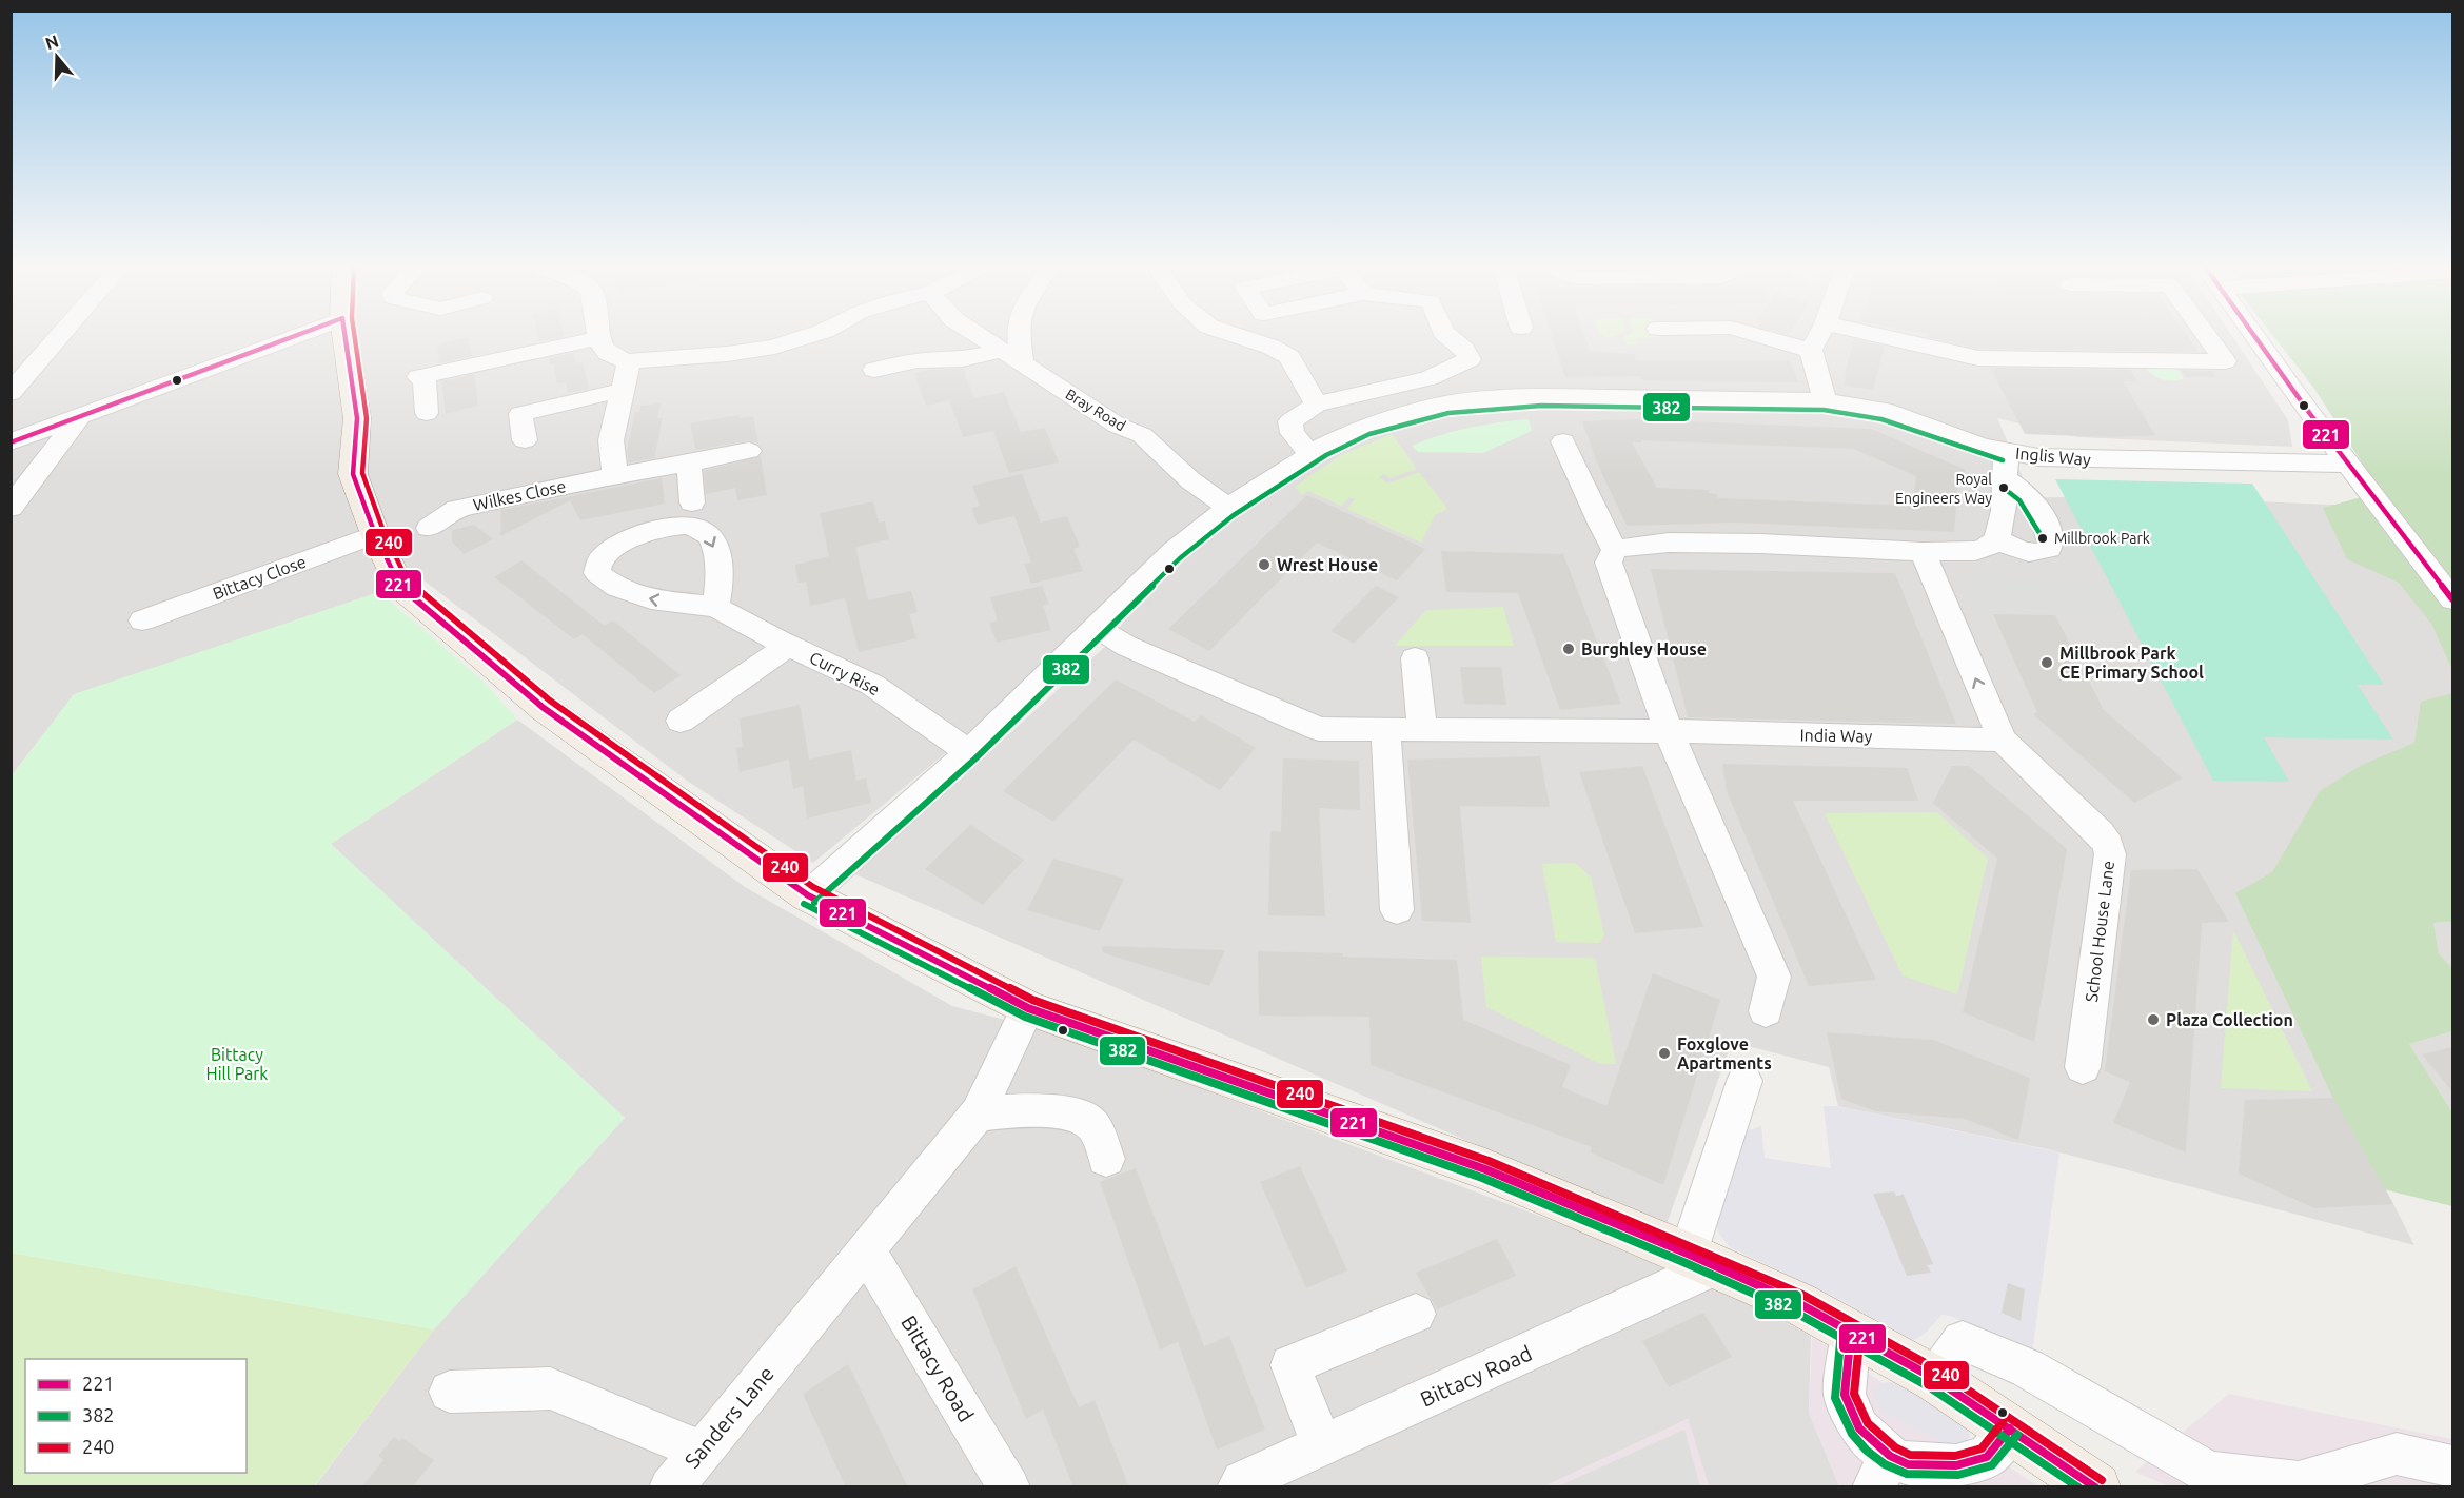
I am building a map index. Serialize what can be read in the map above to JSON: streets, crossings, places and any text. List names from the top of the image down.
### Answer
{
  "streets": {
    "street": [
      "Bray Road",
      "Inglis Way",
      "Wilkes Close",
      "Bittacy Close",
      "Curry Rise",
      "India Way",
      "School House Lane",
      "Bittacy Road",
      "Sanders Lane"
    ]
  },
  "crossings": [
    ["Bray Road", "Inglis Way"],
    ["Inglis Way", "Curry Rise"],
    ["Inglis Way", "India Way"],
    ["India Way", "School House Lane"],
    ["Bittacy Road", "Sanders Lane"]
  ],
  "one_way": ["School House Lane"],
  "parks": ["Bittacy Hill Park"],
  "places": [
    "Royal Engineers Way",
    "Millbrook Park",
    "Wrest House",
    "Burghley House",
    "Millbrook Park CE Primary School",
    "Plaza Collection",
    "Foxglove Apartments"
  ],
  "lines": ["transit line 221", "transit line 240", "transit line 382"],
  "legend": ["221", "382", "240"],
  "north": "top"
}
